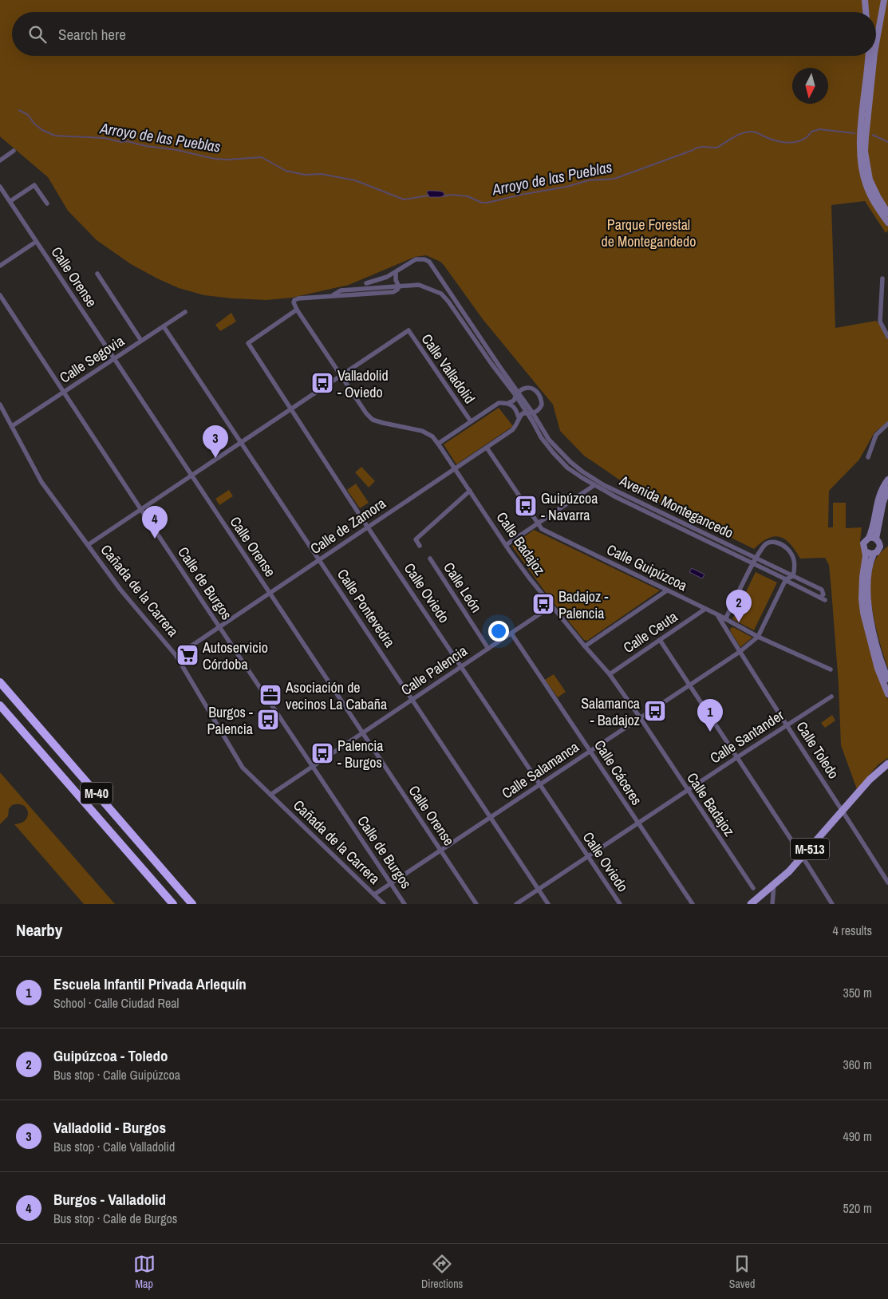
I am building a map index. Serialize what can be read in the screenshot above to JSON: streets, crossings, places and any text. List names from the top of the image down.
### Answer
{
  "streets": {
    "highway": ["M-40"],
    "main road": ["M-513"],
    "street": [
      "Calle Orense",
      "Calle Segovia",
      "Calle Valladolid",
      "Avenida Montegancedo",
      "Calle de Zamora",
      "Calle Badajoz",
      "Calle Guipúzcoa",
      "Calle de Burgos",
      "Calle León",
      "Cañada de la Carrera",
      "Calle Oviedo",
      "Calle Pontevedra",
      "Calle Ceuta",
      "Calle Palencia",
      "Calle Santander",
      "Calle Toledo",
      "Calle Salamanca",
      "Calle Cáceres"
    ]
  },
  "crossings": [
    ["Calle Orense", "Calle Segovia"],
    ["Calle Orense", "Calle Valladolid"],
    ["Calle Orense", "Calle de Zamora"],
    ["Calle Orense", "Calle Palencia"],
    ["Calle Orense", "Calle Salamanca"],
    ["Calle Segovia", "Calle de Burgos"],
    ["Calle Segovia", "Cañada de la Carrera"],
    ["Calle Segovia", "Calle Pontevedra"],
    ["Calle Valladolid", "Calle Badajoz"],
    ["Calle Valladolid", "Calle de Burgos"],
    ["Calle Valladolid", "Cañada de la Carrera"],
    ["Calle Valladolid", "Calle Oviedo"],
    ["Calle Valladolid", "Calle Pontevedra"],
    ["Avenida Montegancedo", "Calle de Zamora"],
    ["Avenida Montegancedo", "Calle Badajoz"],
    ["Calle de Zamora", "Calle Badajoz"],
    ["Calle de Zamora", "Calle Guipúzcoa"],
    ["Calle de Zamora", "Calle de Burgos"],
    ["Calle de Zamora", "Cañada de la Carrera"],
    ["Calle de Zamora", "Calle Oviedo"],
    ["Calle de Zamora", "Calle Pontevedra"],
    ["Calle Badajoz", "Calle Oviedo"],
    ["Calle Badajoz", "Calle Ceuta"],
    ["Calle Badajoz", "Calle Palencia"],
    ["Calle Badajoz", "Calle Santander"],
    ["Calle Badajoz", "Calle Salamanca"],
    ["Calle Guipúzcoa", "Calle Ceuta"],
    ["Calle Guipúzcoa", "Calle Toledo"],
    ["Calle Guipúzcoa", "Calle Salamanca"],
    ["Calle de Burgos", "Calle Palencia"],
    ["Calle de Burgos", "Calle Salamanca"],
    ["Calle León", "Calle Palencia"],
    ["Cañada de la Carrera", "Calle Palencia"],
    ["Cañada de la Carrera", "Calle Salamanca"],
    ["Calle Oviedo", "Calle Palencia"],
    ["Calle Oviedo", "Calle Santander"],
    ["Calle Oviedo", "Calle Salamanca"],
    ["Calle Pontevedra", "Calle Palencia"],
    ["Calle Pontevedra", "Calle Santander"],
    ["Calle Pontevedra", "Calle Salamanca"],
    ["Calle Palencia", "Calle Cáceres"],
    ["Calle Santander", "Calle Toledo"],
    ["Calle Santander", "Calle Cáceres"],
    ["Calle Toledo", "Calle Salamanca"],
    ["Calle Toledo", "M-513"],
    ["Calle Salamanca", "Calle Cáceres"]
  ],
  "water": ["Arroyo de las Pueblas"],
  "parks": ["Parque Forestal de Montegandedo"],
  "places": {
    "bus stop": [
      "Valladolid - Oviedo",
      "Guipúzcoa - Navarra",
      "Badajoz - Palencia",
      "Salamanca - Badajoz",
      "Burgos - Palencia",
      "Palencia - Burgos"
    ],
    "supermarket": ["Autoservicio Córdoba"],
    "office": ["Asociación de vecinos La Cabaña"]
  },
  "north": "bottom",
  "page": {
    "search": "Search here",
    "pins": [
      "3",
      "4",
      "2",
      "1"
    ],
    "heading": ["Nearby", "4 results"],
    "list": [
      {
        "mark": "1",
        "name": "Escuela Infantil Privada Arlequín",
        "note": "School · Calle Ciudad Real",
        "value": "350 m"
      },
      {
        "mark": "2",
        "name": "Guipúzcoa - Toledo",
        "note": "Bus stop · Calle Guipúzcoa",
        "value": "360 m"
      },
      {
        "mark": "3",
        "name": "Valladolid - Burgos",
        "note": "Bus stop · Calle Valladolid",
        "value": "490 m"
      },
      {
        "mark": "4",
        "name": "Burgos - Valladolid",
        "note": "Bus stop · Calle de Burgos",
        "value": "520 m"
      }
    ],
    "nav": ["Map", "Directions", "Saved"]
  }
}
